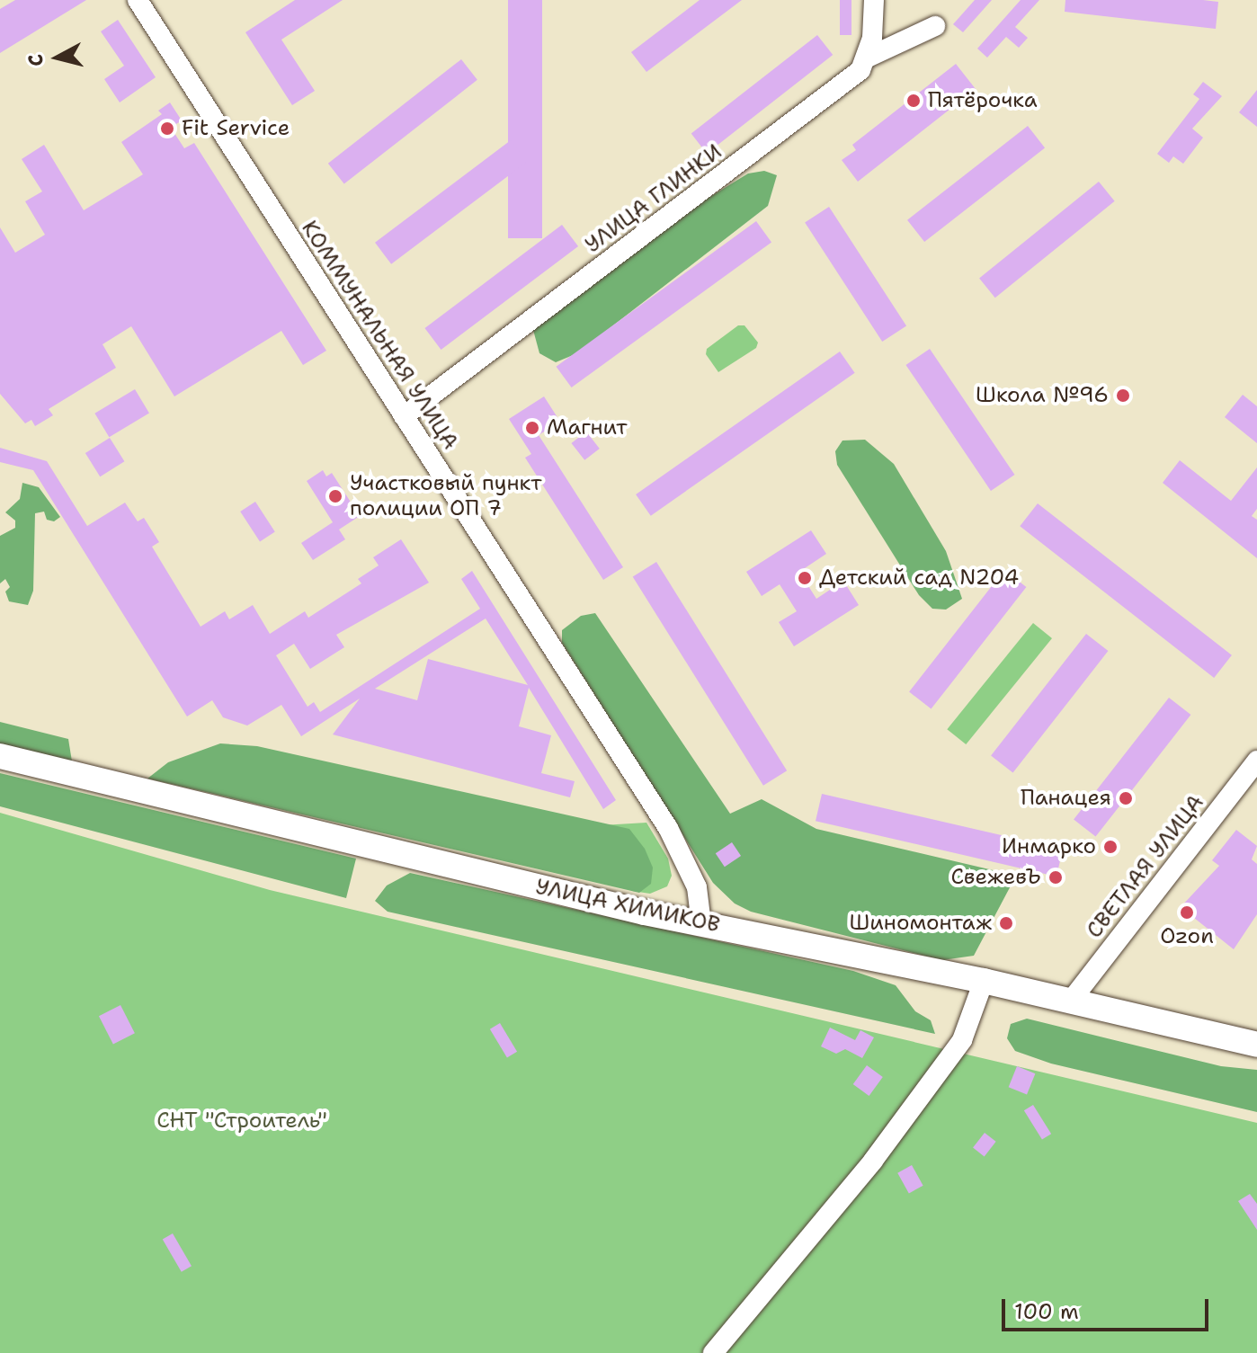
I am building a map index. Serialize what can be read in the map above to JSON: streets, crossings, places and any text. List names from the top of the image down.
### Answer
{
  "streets": {
    "main road": ["УЛИЦА ХИМИКОВ"],
    "street": ["УЛИЦА ГЛИНКИ", "КОММУНАЛЬНАЯ УЛИЦА", "СВЕТЛАЯ УЛИЦА"]
  },
  "crossings": [
    ["УЛИЦА ГЛИНКИ", "КОММУНАЛЬНАЯ УЛИЦА"],
    ["КОММУНАЛЬНАЯ УЛИЦА", "УЛИЦА ХИМИКОВ"],
    ["СВЕТЛАЯ УЛИЦА", "УЛИЦА ХИМИКОВ"]
  ],
  "parks": ["СНТ \"Строитель\""],
  "places": [
    "Пятёрочка",
    "Fit Service",
    "Школа №96",
    "Магнит",
    "Участковый пункт полиции ОП 7",
    "Детский сад N204",
    "Панацея",
    "Инмарко",
    "СвежевЪ",
    "Ozon",
    "Шиномонтаж"
  ],
  "scale_bar": "100 m",
  "north": "left"
}
